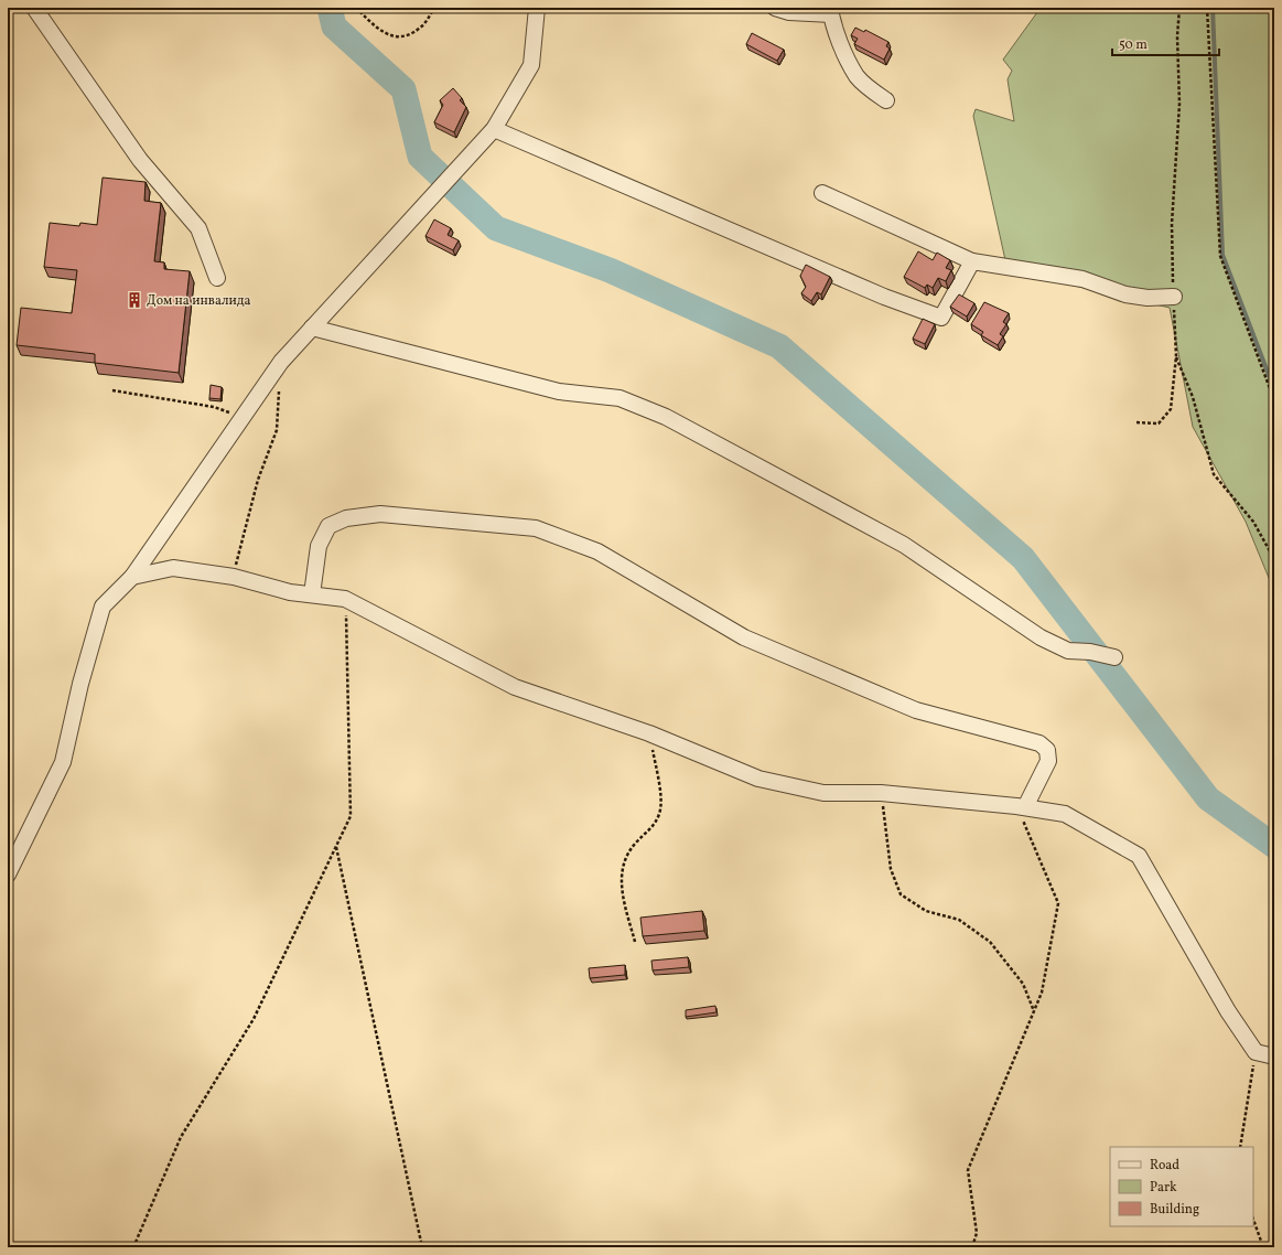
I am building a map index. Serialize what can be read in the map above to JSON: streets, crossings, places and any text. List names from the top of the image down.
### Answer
{
  "places": {
    "building": ["Дом на инвалида"]
  },
  "legend": ["Road", "Park", "Building"],
  "scale_bar": "50 m"
}
